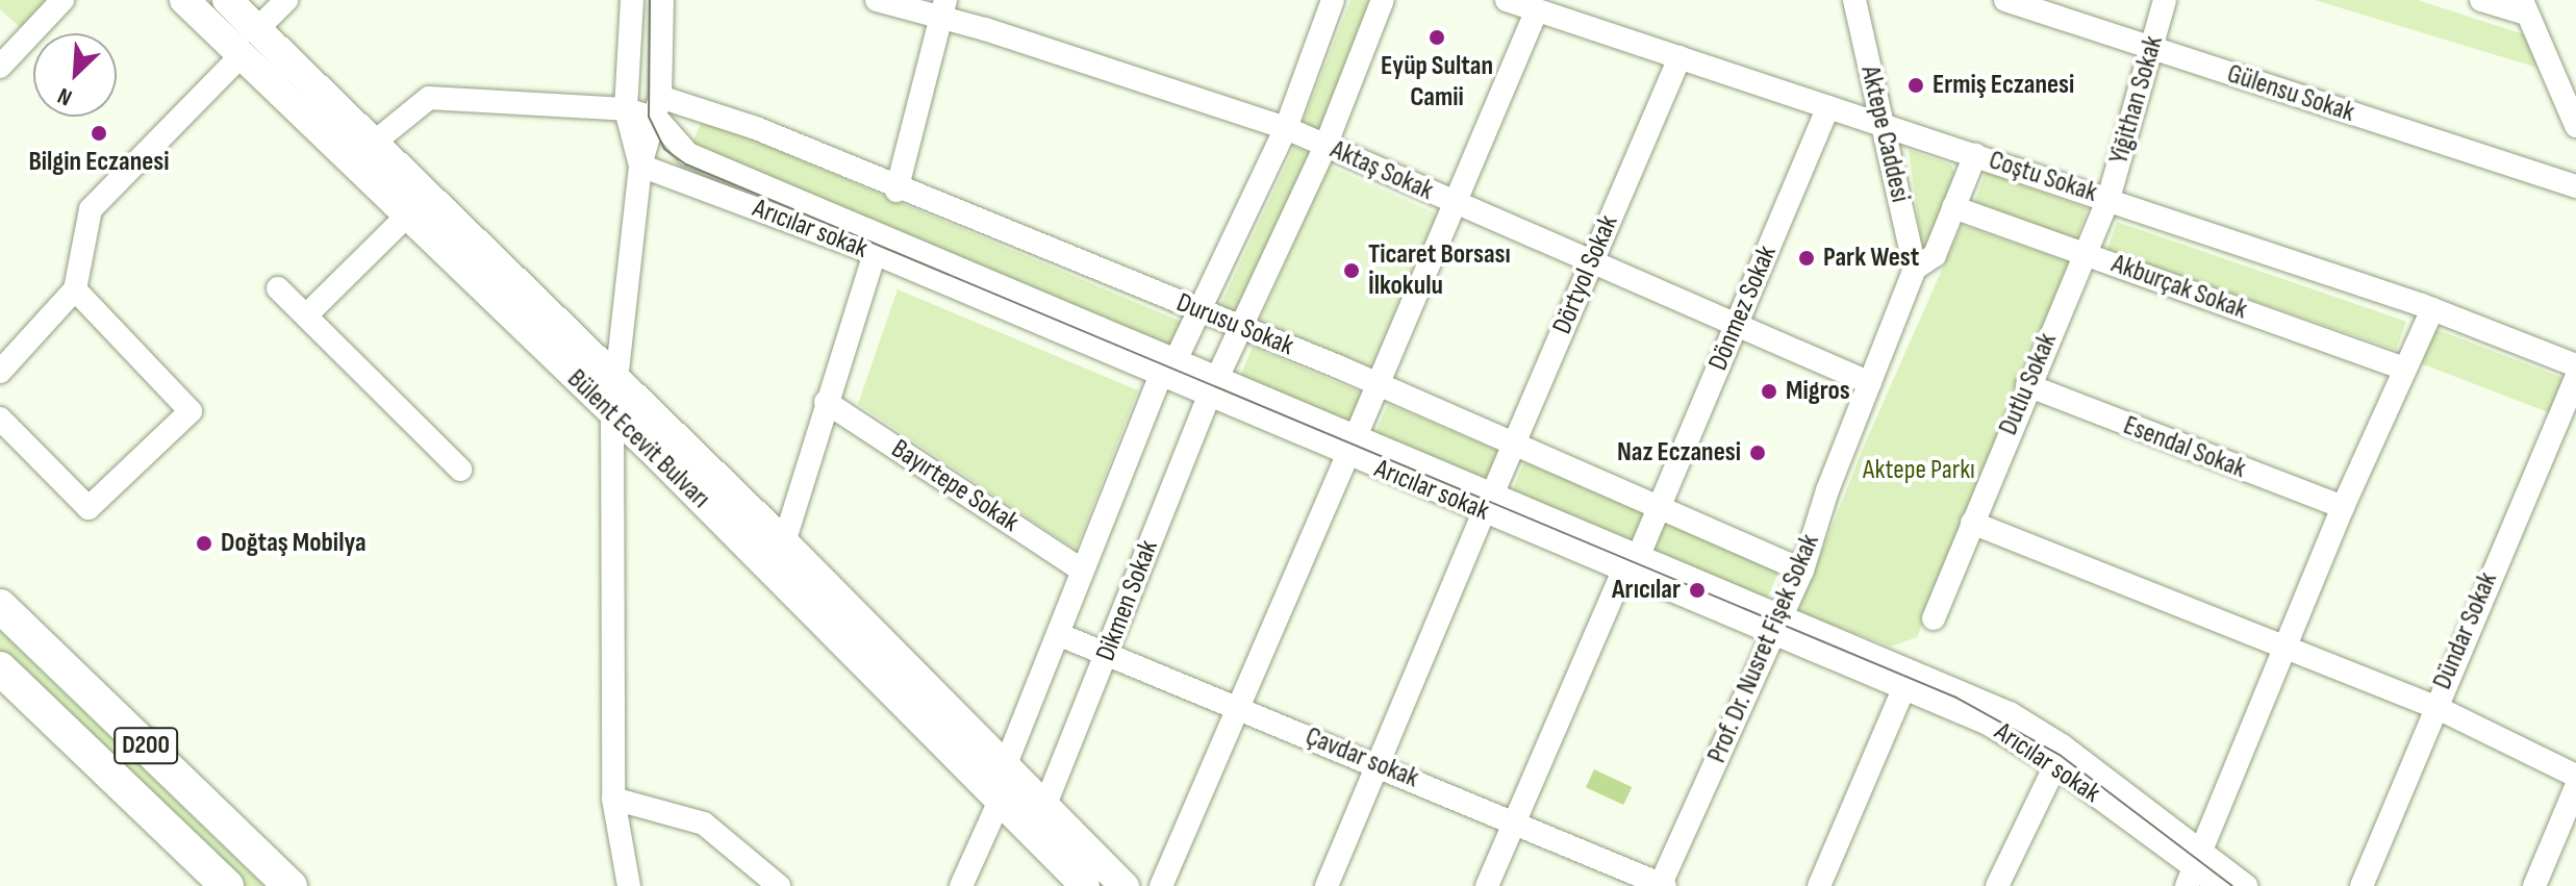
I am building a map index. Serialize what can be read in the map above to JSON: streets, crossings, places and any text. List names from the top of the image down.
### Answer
{
  "streets": {
    "highway": ["D200"],
    "main road": ["Bülent Ecevit Bulvarı"],
    "street": [
      "Gülensu Sokak",
      "Yiğithan Sokak",
      "Aktepe Caddesi",
      "Aktaş Sokak",
      "Coştu Sokak",
      "Arıcılar sokak",
      "Dörtyol Sokak",
      "Akburçak Sokak",
      "Dönmez Sokak",
      "Durusu Sokak",
      "Dutlu Sokak",
      "Esendal Sokak",
      "Bayırtepe Sokak",
      "Dikmen Sokak",
      "Dündar Sokak",
      "Prof. Dr. Nusret Fişek Sokak",
      "Çavdar sokak"
    ]
  },
  "crossings": [
    ["Gülensu Sokak", "Yiğithan Sokak"],
    ["Yiğithan Sokak", "Coştu Sokak"],
    ["Yiğithan Sokak", "Dutlu Sokak"],
    ["Aktepe Caddesi", "Coştu Sokak"],
    ["Aktepe Caddesi", "Prof. Dr. Nusret Fişek Sokak"],
    ["Aktaş Sokak", "Dörtyol Sokak"],
    ["Aktaş Sokak", "Dönmez Sokak"],
    ["Aktaş Sokak", "Dikmen Sokak"],
    ["Aktaş Sokak", "Prof. Dr. Nusret Fişek Sokak"],
    ["Coştu Sokak", "Dörtyol Sokak"],
    ["Coştu Sokak", "Dönmez Sokak"],
    ["Coştu Sokak", "Dutlu Sokak"],
    ["Coştu Sokak", "Prof. Dr. Nusret Fişek Sokak"],
    ["Arıcılar sokak", "Dörtyol Sokak"],
    ["Arıcılar sokak", "Dönmez Sokak"],
    ["Arıcılar sokak", "Dikmen Sokak"],
    ["Arıcılar sokak", "Prof. Dr. Nusret Fişek Sokak"],
    ["Dörtyol Sokak", "Durusu Sokak"],
    ["Dörtyol Sokak", "Çavdar sokak"],
    ["Akburçak Sokak", "Dutlu Sokak"],
    ["Akburçak Sokak", "Prof. Dr. Nusret Fişek Sokak"],
    ["Dönmez Sokak", "Durusu Sokak"],
    ["Dönmez Sokak", "Çavdar sokak"],
    ["Durusu Sokak", "Bülent Ecevit Bulvarı"],
    ["Durusu Sokak", "Dikmen Sokak"],
    ["Durusu Sokak", "Prof. Dr. Nusret Fişek Sokak"],
    ["Dutlu Sokak", "Esendal Sokak"],
    ["Bülent Ecevit Bulvarı", "Dikmen Sokak"],
    ["Bayırtepe Sokak", "Dikmen Sokak"],
    ["Dikmen Sokak", "Çavdar sokak"],
    ["Prof. Dr. Nusret Fişek Sokak", "Çavdar sokak"]
  ],
  "parks": ["Aktepe Parkı"],
  "places": [
    "Eyüp Sultan Camii",
    "Ermiş Eczanesi",
    "Bilgin Eczanesi",
    "Park West",
    "Ticaret Borsası İlkokulu",
    "Migros",
    "Naz Eczanesi",
    "Doğtaş Mobilya",
    "Arıcılar"
  ],
  "north": "bottom left"
}
